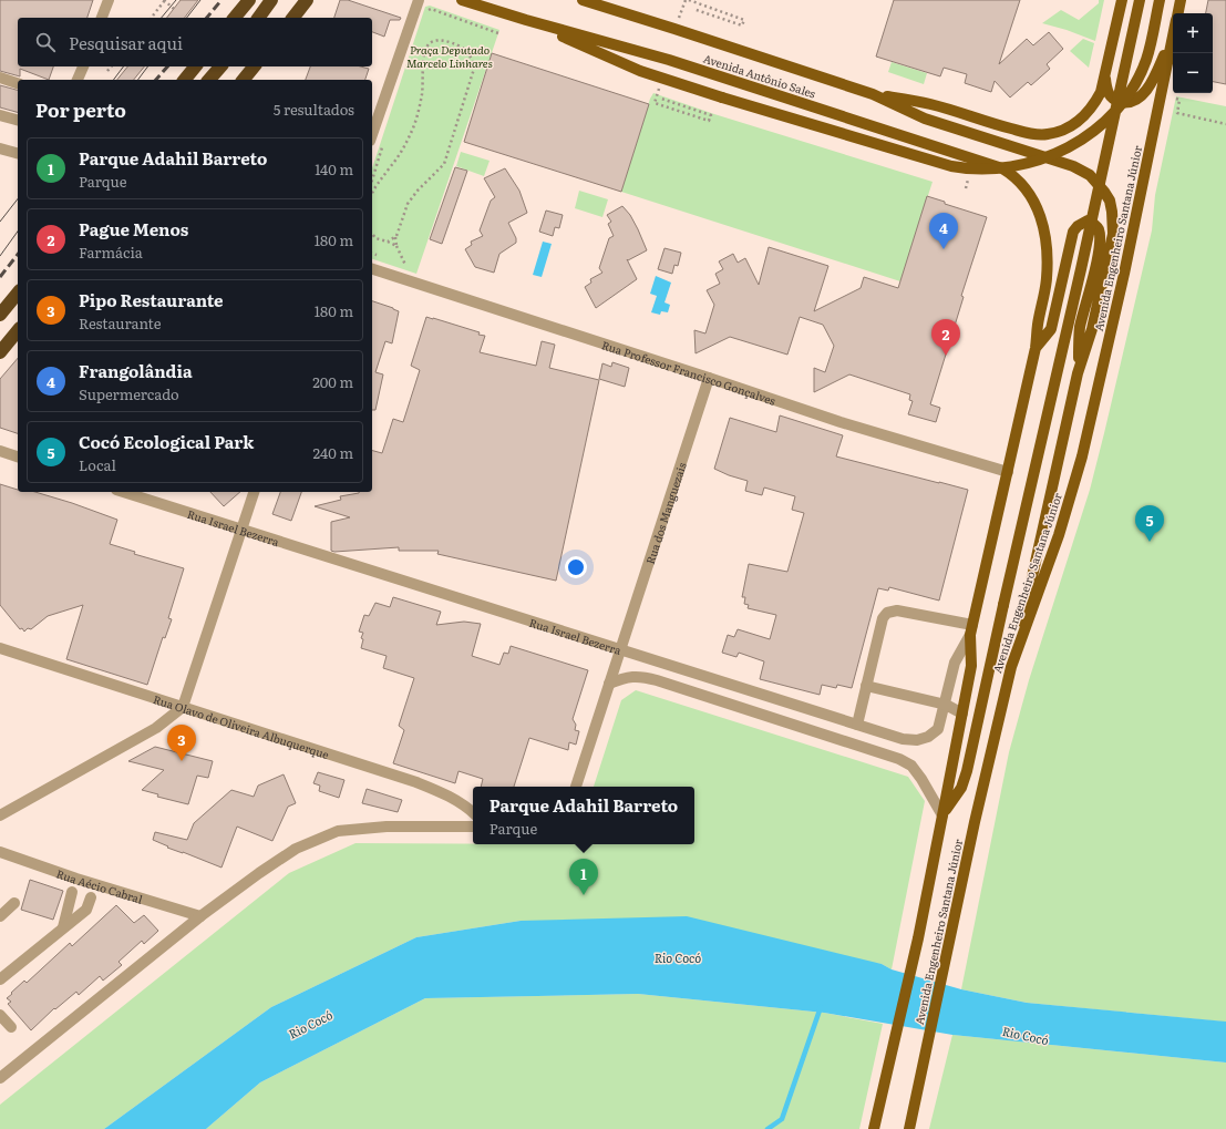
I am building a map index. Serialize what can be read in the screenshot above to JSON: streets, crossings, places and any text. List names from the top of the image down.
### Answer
{
  "streets": {
    "main road": ["Avenida Antônio Sales", "Avenida Engenheiro Santana Júnior"],
    "street": [
      "Rua Professor Francisco Gonçalves",
      "Rua dos Manguezais",
      "Rua Israel Bezerra",
      "Rua Olavo de Oliveira Albuquerque",
      "Rua Aécio Cabral"
    ]
  },
  "crossings": [
    ["Avenida Antônio Sales", "Avenida Engenheiro Santana Júnior"],
    ["Avenida Engenheiro Santana Júnior", "Rua Professor Francisco Gonçalves"],
    ["Avenida Engenheiro Santana Júnior", "Rua Israel Bezerra"],
    ["Rua Professor Francisco Gonçalves", "Rua dos Manguezais"],
    ["Rua dos Manguezais", "Rua Israel Bezerra"]
  ],
  "water": ["Rio Cocó"],
  "parks": ["Praça Deputado Marcelo Linhares"],
  "page": {
    "map_buttons": ["+", "−"],
    "search": "Pesquisar aqui",
    "heading": ["Por perto", "5 resultados"],
    "list": [
      {
        "mark": "1",
        "name": "Parque Adahil Barreto",
        "note": "Parque",
        "value": "140 m"
      },
      {
        "mark": "2",
        "name": "Pague Menos",
        "note": "Farmácia",
        "value": "180 m"
      },
      {
        "mark": "3",
        "name": "Pipo Restaurante",
        "note": "Restaurante",
        "value": "180 m"
      },
      {
        "mark": "4",
        "name": "Frangolândia",
        "note": "Supermercado",
        "value": "200 m"
      },
      {
        "mark": "5",
        "name": "Cocó Ecological Park",
        "note": "Local",
        "value": "240 m"
      }
    ],
    "pins": [
      "4",
      "2",
      "5",
      "3",
      "1"
    ],
    "popup": ["Parque Adahil Barreto", "Parque"]
  }
}
